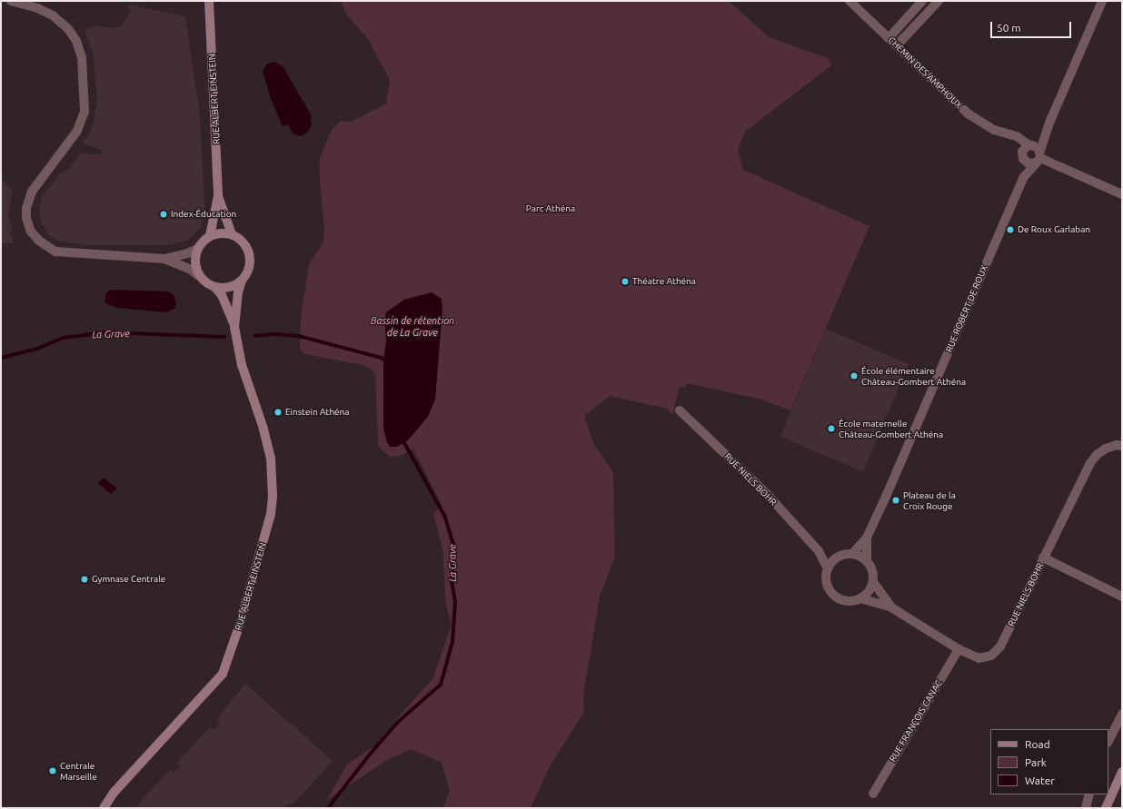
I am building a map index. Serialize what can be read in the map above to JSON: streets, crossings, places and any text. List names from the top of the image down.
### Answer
{
  "streets": {
    "street": [
      "CHEMIN DES AMPHOUX",
      "RUE ALBERT EINSTEIN",
      "RUE ROBERT DE ROUX",
      "RUE NIELS BOHR",
      "RUE FRANÇOIS CANAC"
    ]
  },
  "crossings": [
    ["CHEMIN DES AMPHOUX", "RUE ROBERT DE ROUX"],
    ["RUE ROBERT DE ROUX", "RUE NIELS BOHR"],
    ["RUE NIELS BOHR", "RUE FRANÇOIS CANAC"]
  ],
  "water": ["Bassin de rétention de La Grave", "La Grave"],
  "parks": ["Parc Athéna"],
  "places": [
    "Index-Éducation",
    "De Roux Garlaban",
    "Théatre Athéna",
    "École élémentaire Château-Gombert Athéna",
    "Einstein Athéna",
    "École maternelle Château-Gombert Athéna",
    "Plateau de la Croix Rouge",
    "Gymnase Centrale",
    "Centrale Marseille"
  ],
  "legend": ["Road", "Park", "Water"],
  "scale_bar": "50 m"
}
